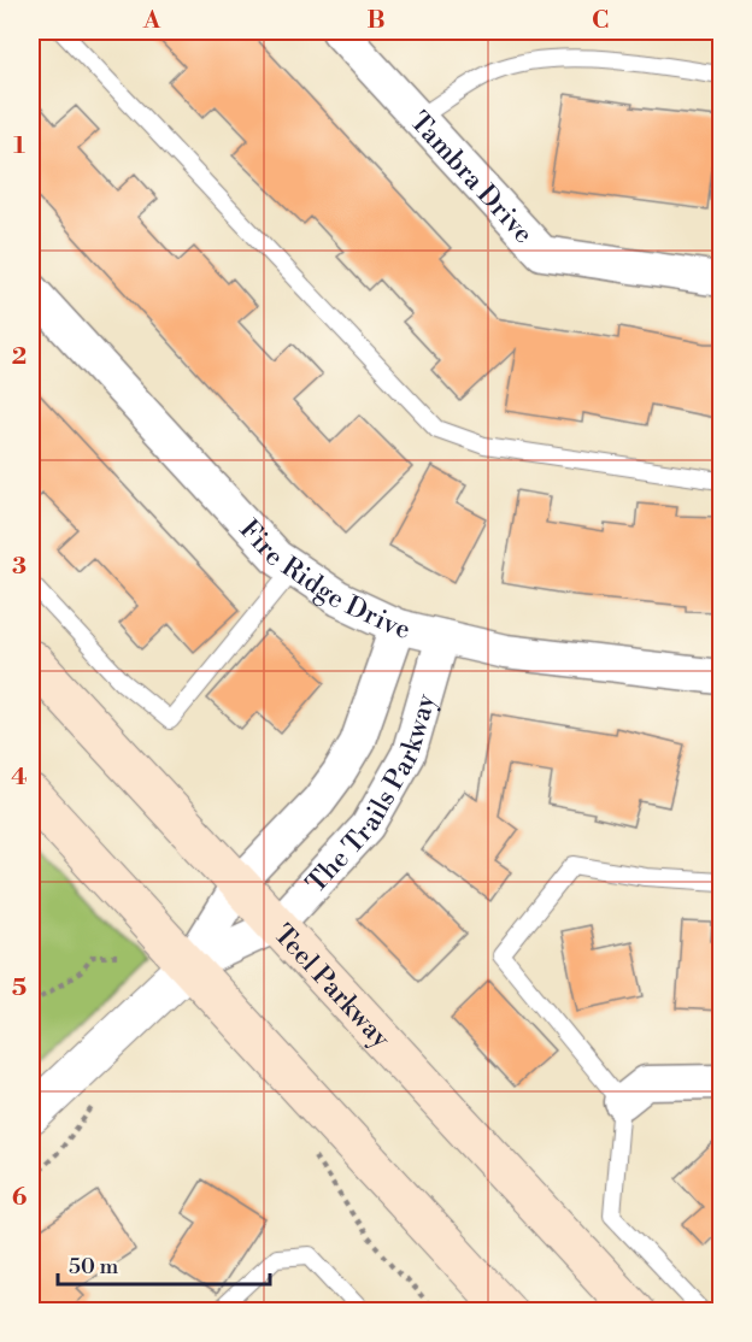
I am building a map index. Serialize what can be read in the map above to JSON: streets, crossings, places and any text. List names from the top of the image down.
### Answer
{
  "streets": {
    "main road": ["Teel Parkway"],
    "street": ["Tambra Drive", "Fire Ridge Drive", "The Trails Parkway"]
  },
  "crossings": [
    ["Fire Ridge Drive", "The Trails Parkway"],
    ["The Trails Parkway", "Teel Parkway"]
  ],
  "scale_bar": "50 m",
  "grid": {
    "columns": ["A", "B", "C"],
    "rows": [
      "1",
      "2",
      "3",
      "4",
      "5",
      "6"
    ]
  }
}
